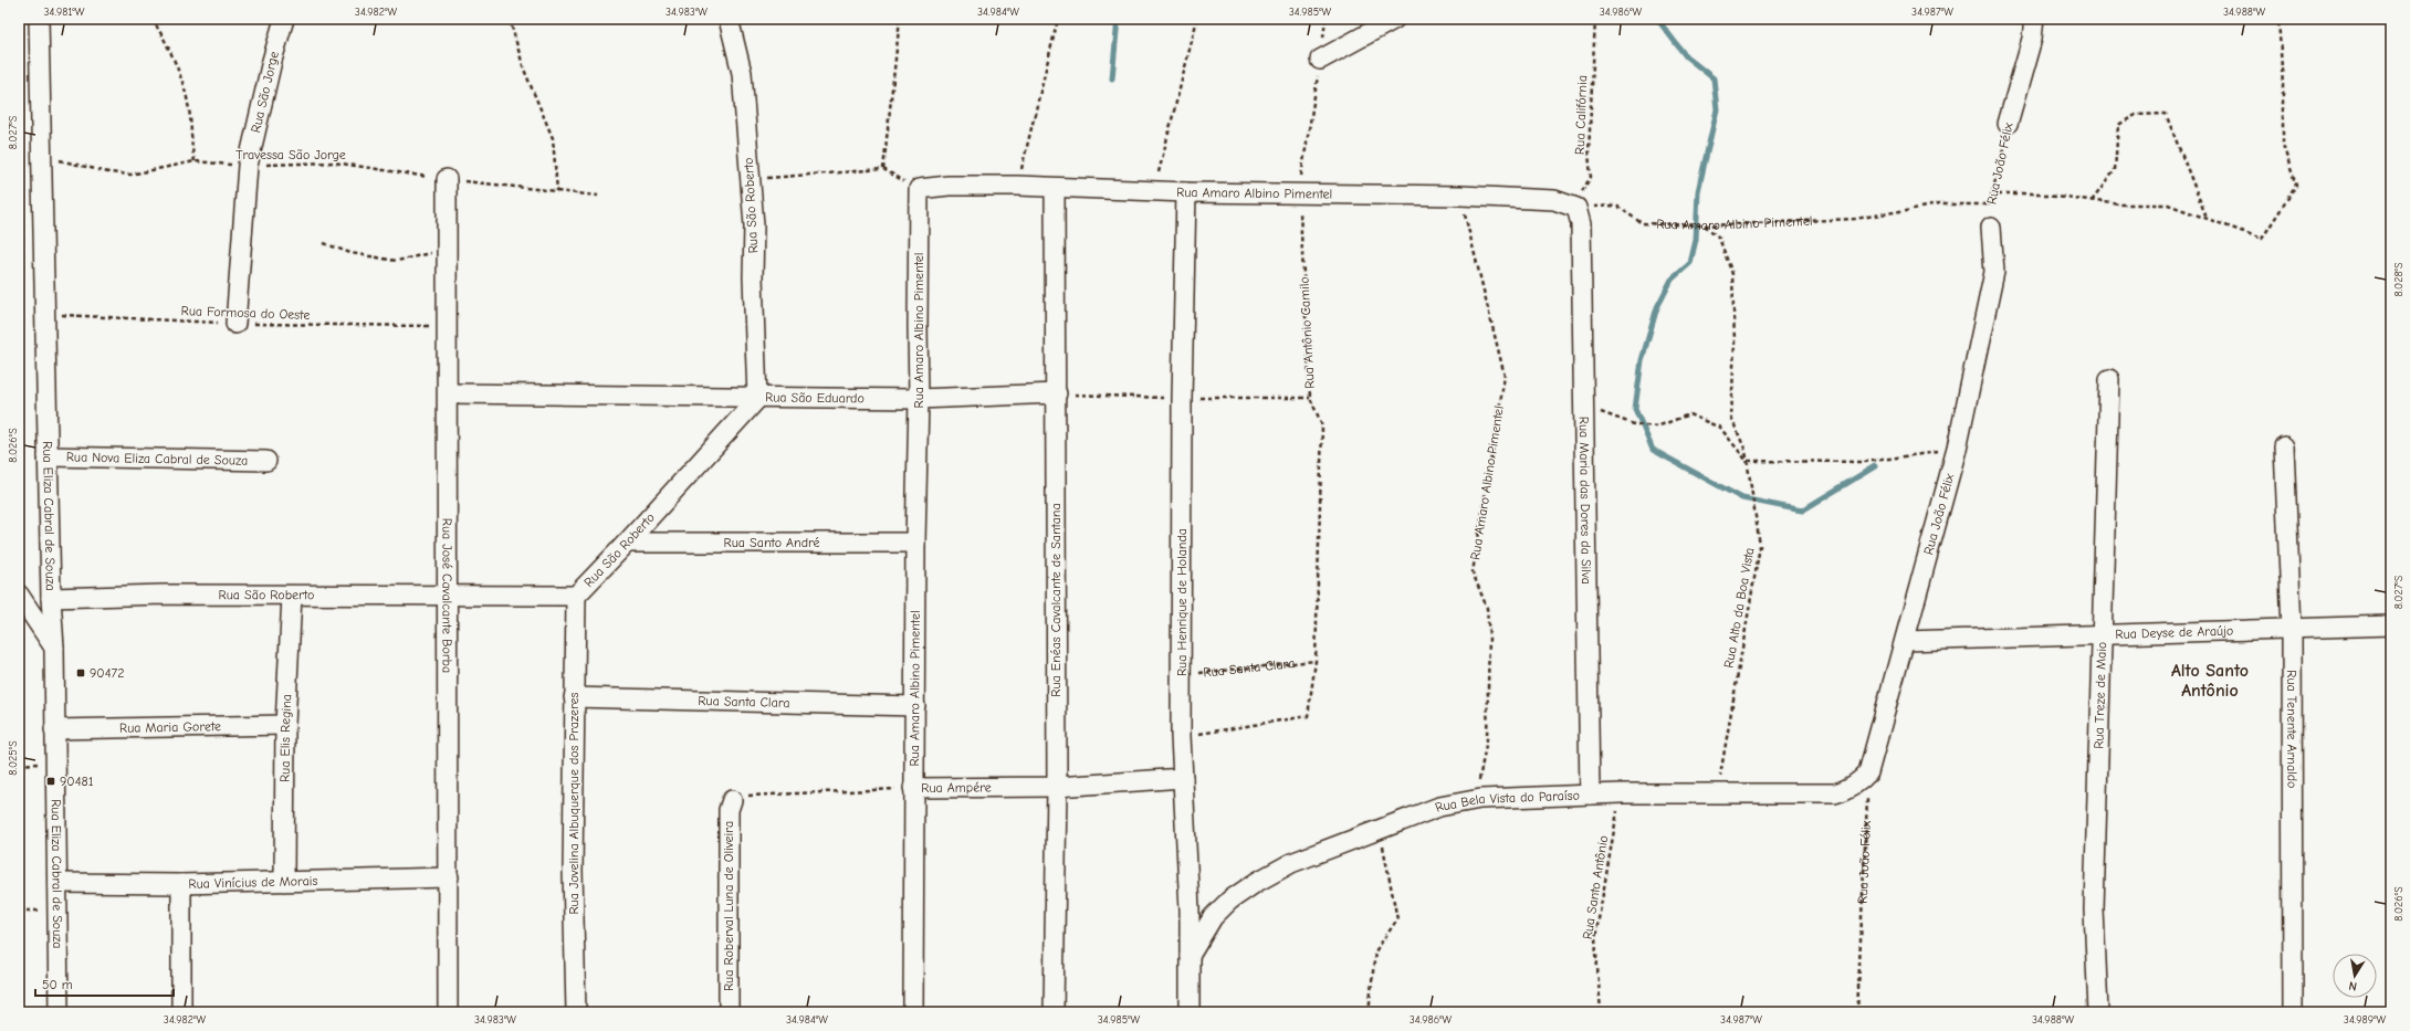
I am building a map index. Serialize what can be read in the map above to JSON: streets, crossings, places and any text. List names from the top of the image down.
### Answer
{
  "streets": {
    "street": [
      "Rua São Jorge",
      "Rua João Félix",
      "Rua Amaro Albino Pimentel",
      "Rua São Roberto",
      "Rua São Eduardo",
      "Rua Nova Eliza Cabral de Souza",
      "Rua Maria das Dores da Silva",
      "Rua Eliza Cabral de Souza",
      "Rua Santo André",
      "Rua José Cavalcante Borba",
      "Rua Enéas Cavalcante de Santana",
      "Rua Henrique de Holanda",
      "Rua Deyse de Araújo",
      "Rua Santa Clara",
      "Rua Treze de Maio",
      "Rua Maria Gorete",
      "Rua Tenente Arnaldo",
      "Rua Elis Regina",
      "Rua Ampére",
      "Rua Bela Vista do Paraíso",
      "Rua Jovelina Albuquerque dos Prazeres",
      "Rua Vinícius de Morais",
      "Rua Roberval Luna de Oliveira"
    ],
    "path": [
      "Rua Califórnia",
      "Travessa São Jorge",
      "Rua Formosa do Oeste",
      "Rua Antônio Camilo",
      "Rua Alto da Boa Vista",
      "Rua Santo Antônio"
    ]
  },
  "crossings": [
    ["Rua São Jorge", "Travessa São Jorge"],
    ["Rua São Jorge", "Rua Formosa do Oeste"],
    ["Rua Califórnia", "Rua Amaro Albino Pimentel"],
    ["Rua Califórnia", "Rua Maria das Dores da Silva"],
    ["Travessa São Jorge", "Rua José Cavalcante Borba"],
    ["Rua João Félix", "Rua Amaro Albino Pimentel"],
    ["Rua João Félix", "Rua Deyse de Araújo"],
    ["Rua João Félix", "Rua Bela Vista do Paraíso"],
    ["Rua Amaro Albino Pimentel", "Rua Antônio Camilo"],
    ["Rua Amaro Albino Pimentel", "Rua São Eduardo"],
    ["Rua Amaro Albino Pimentel", "Rua Maria das Dores da Silva"],
    ["Rua Amaro Albino Pimentel", "Rua Santo André"],
    ["Rua Amaro Albino Pimentel", "Rua Enéas Cavalcante de Santana"],
    ["Rua Amaro Albino Pimentel", "Rua Henrique de Holanda"],
    ["Rua Amaro Albino Pimentel", "Rua Alto da Boa Vista"],
    ["Rua Amaro Albino Pimentel", "Rua Santa Clara"],
    ["Rua Amaro Albino Pimentel", "Rua Ampére"],
    ["Rua Amaro Albino Pimentel", "Rua Bela Vista do Paraíso"],
    ["Rua São Roberto", "Rua São Eduardo"],
    ["Rua São Roberto", "Rua Eliza Cabral de Souza"],
    ["Rua São Roberto", "Rua Santo André"],
    ["Rua São Roberto", "Rua José Cavalcante Borba"],
    ["Rua São Roberto", "Rua Elis Regina"],
    ["Rua São Roberto", "Rua Jovelina Albuquerque dos Prazeres"],
    ["Rua Formosa do Oeste", "Rua Eliza Cabral de Souza"],
    ["Rua Formosa do Oeste", "Rua José Cavalcante Borba"],
    ["Rua Antônio Camilo", "Rua Henrique de Holanda"],
    ["Rua Antônio Camilo", "Rua Santa Clara"],
    ["Rua São Eduardo", "Rua José Cavalcante Borba"],
    ["Rua São Eduardo", "Rua Enéas Cavalcante de Santana"],
    ["Rua Nova Eliza Cabral de Souza", "Rua Eliza Cabral de Souza"],
    ["Rua Maria das Dores da Silva", "Rua Bela Vista do Paraíso"],
    ["Rua Eliza Cabral de Souza", "Rua Maria Gorete"],
    ["Rua Eliza Cabral de Souza", "Rua Vinícius de Morais"],
    ["Rua José Cavalcante Borba", "Rua Vinícius de Morais"],
    ["Rua Enéas Cavalcante de Santana", "Rua Ampére"],
    ["Rua Henrique de Holanda", "Rua Santa Clara"],
    ["Rua Henrique de Holanda", "Rua Ampére"],
    ["Rua Henrique de Holanda", "Rua Bela Vista do Paraíso"],
    ["Rua Alto da Boa Vista", "Rua Bela Vista do Paraíso"],
    ["Rua Deyse de Araújo", "Rua Treze de Maio"],
    ["Rua Deyse de Araújo", "Rua Tenente Arnaldo"],
    ["Rua Santa Clara", "Rua Jovelina Albuquerque dos Prazeres"],
    ["Rua Maria Gorete", "Rua Elis Regina"],
    ["Rua Elis Regina", "Rua Vinícius de Morais"],
    ["Rua Ampére", "Rua Roberval Luna de Oliveira"],
    ["Rua Bela Vista do Paraíso", "Rua Santo Antônio"]
  ],
  "districts": ["Alto Santo Antônio"],
  "places": {
    "transit": ["90472", "90481"]
  },
  "scale_bar": "50 m",
  "north": "bottom",
  "coordinates": [
    "34.981°W",
    "34.982°W",
    "34.983°W",
    "34.984°W",
    "34.985°W",
    "34.986°W",
    "34.987°W",
    "34.988°W",
    "8.027°S",
    "8.028°S",
    "8.026°S",
    "8.025°S",
    "34.989°W"
  ]
}
